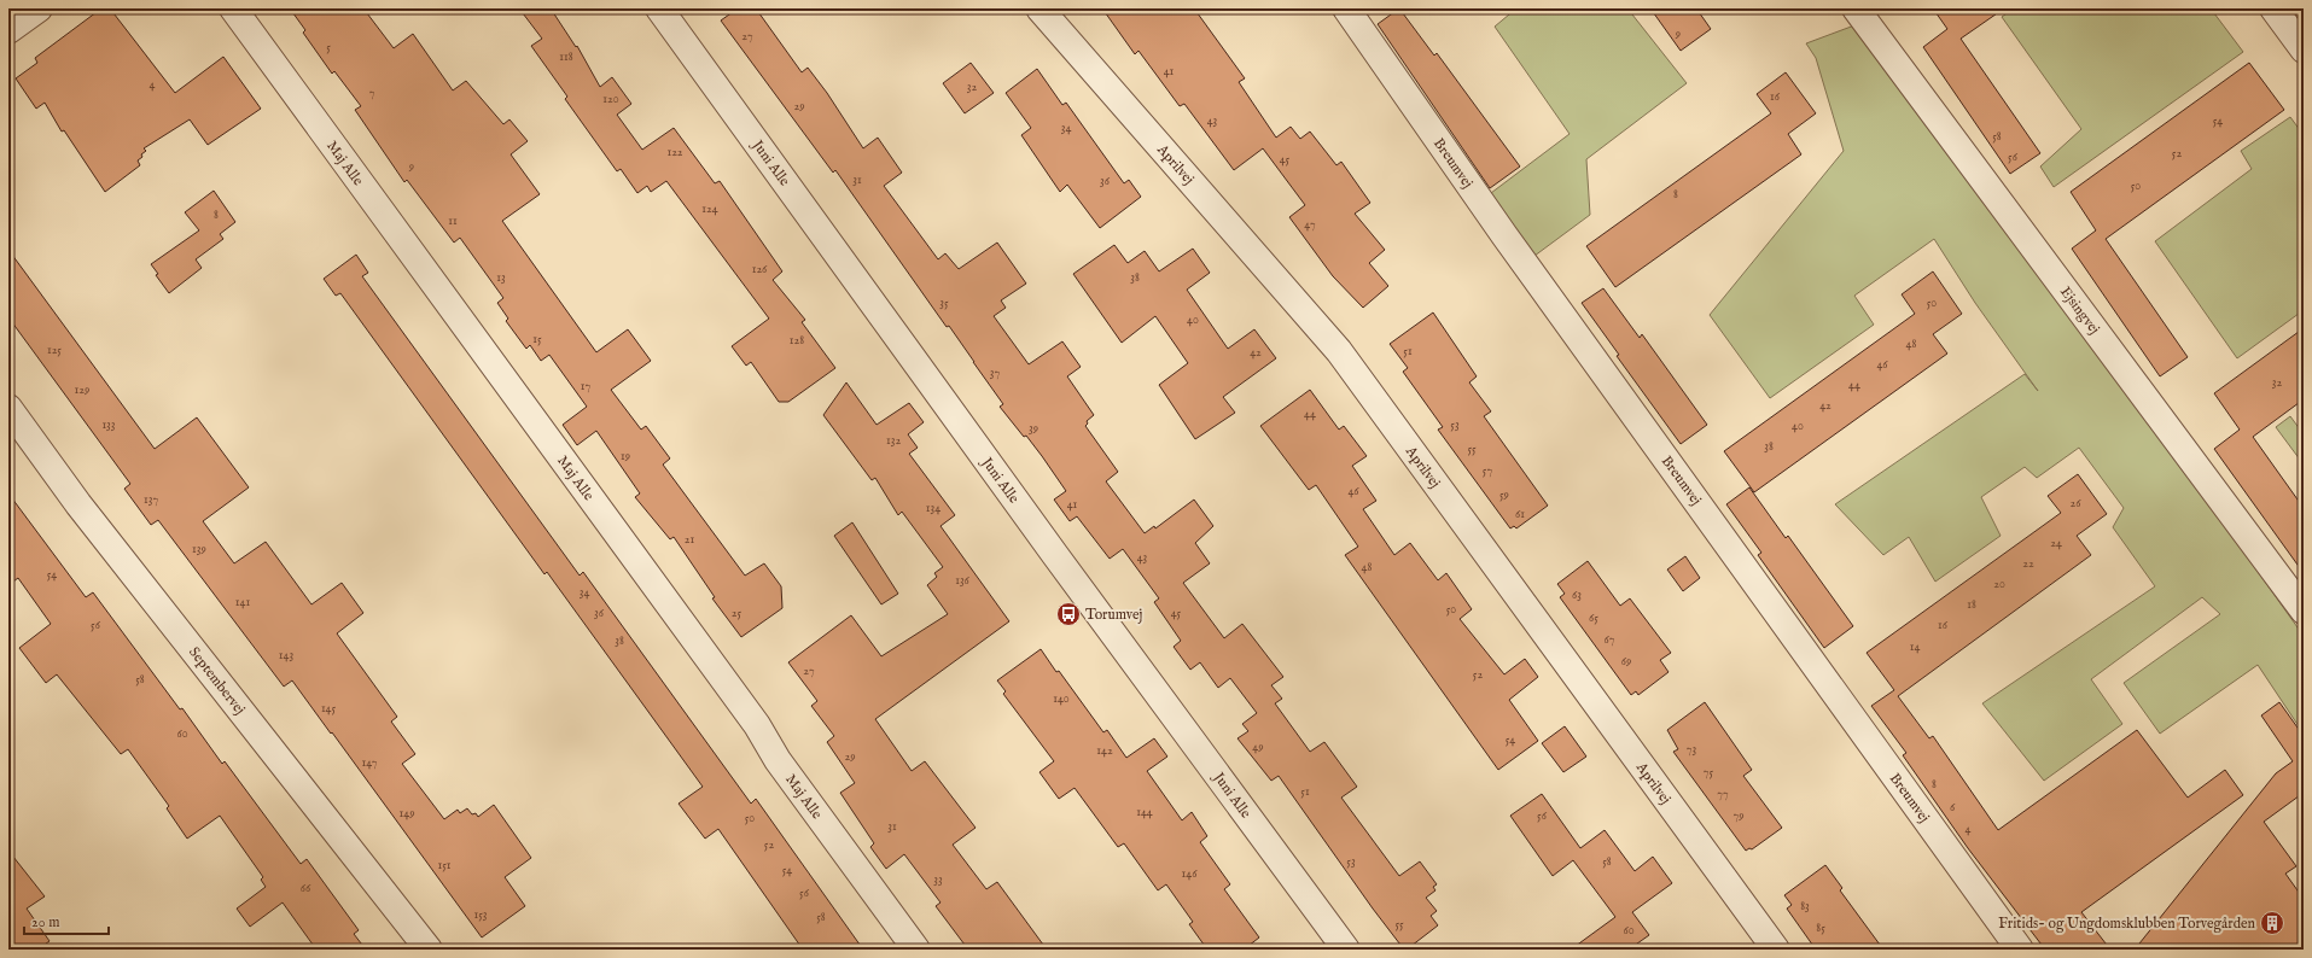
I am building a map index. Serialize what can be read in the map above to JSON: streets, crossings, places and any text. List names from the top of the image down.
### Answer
{
  "streets": {
    "street": [
      "Maj Alle",
      "Juni Alle",
      "Breumvej",
      "Aprilvej",
      "Ejsingvej",
      "Septembervej"
    ]
  },
  "places": {
    "bus stop": ["Torumvej"],
    "building": ["Fritids- og Ungdomsklubben Torvegården"]
  },
  "house_numbers": [
    "9",
    "27",
    "5",
    "118",
    "41",
    "4",
    "32",
    "7",
    "16",
    "120",
    "29",
    "43",
    "54",
    "34",
    "58",
    "122",
    "52",
    "56",
    "45",
    "9",
    "31",
    "36",
    "50",
    "8",
    "124",
    "8",
    "11",
    "47",
    "126",
    "13",
    "38",
    "35",
    "50",
    "40",
    "15",
    "128",
    "48",
    "125",
    "51",
    "42",
    "46",
    "37",
    "32",
    "44",
    "17",
    "129",
    "42",
    "44",
    "133",
    "53",
    "40",
    "39",
    "132",
    "38",
    "55",
    "19",
    "57",
    "46",
    "59",
    "137",
    "26",
    "41",
    "134",
    "61",
    "21",
    "24",
    "139",
    "43",
    "22",
    "48",
    "54",
    "136",
    "20",
    "34",
    "63",
    "141",
    "18",
    "50",
    "36",
    "25",
    "45",
    "65",
    "56",
    "16",
    "67",
    "38",
    "14",
    "143",
    "69",
    "27",
    "52",
    "58",
    "140",
    "145",
    "60",
    "54",
    "49",
    "73",
    "142",
    "29",
    "147",
    "75",
    "8",
    "51",
    "77",
    "6",
    "144",
    "149",
    "56",
    "79",
    "50",
    "31",
    "4",
    "52",
    "53",
    "58",
    "151",
    "54",
    "146",
    "33",
    "66",
    "56",
    "83",
    "153",
    "58",
    "55",
    "85",
    "60"
  ],
  "scale_bar": "20 m"
}
